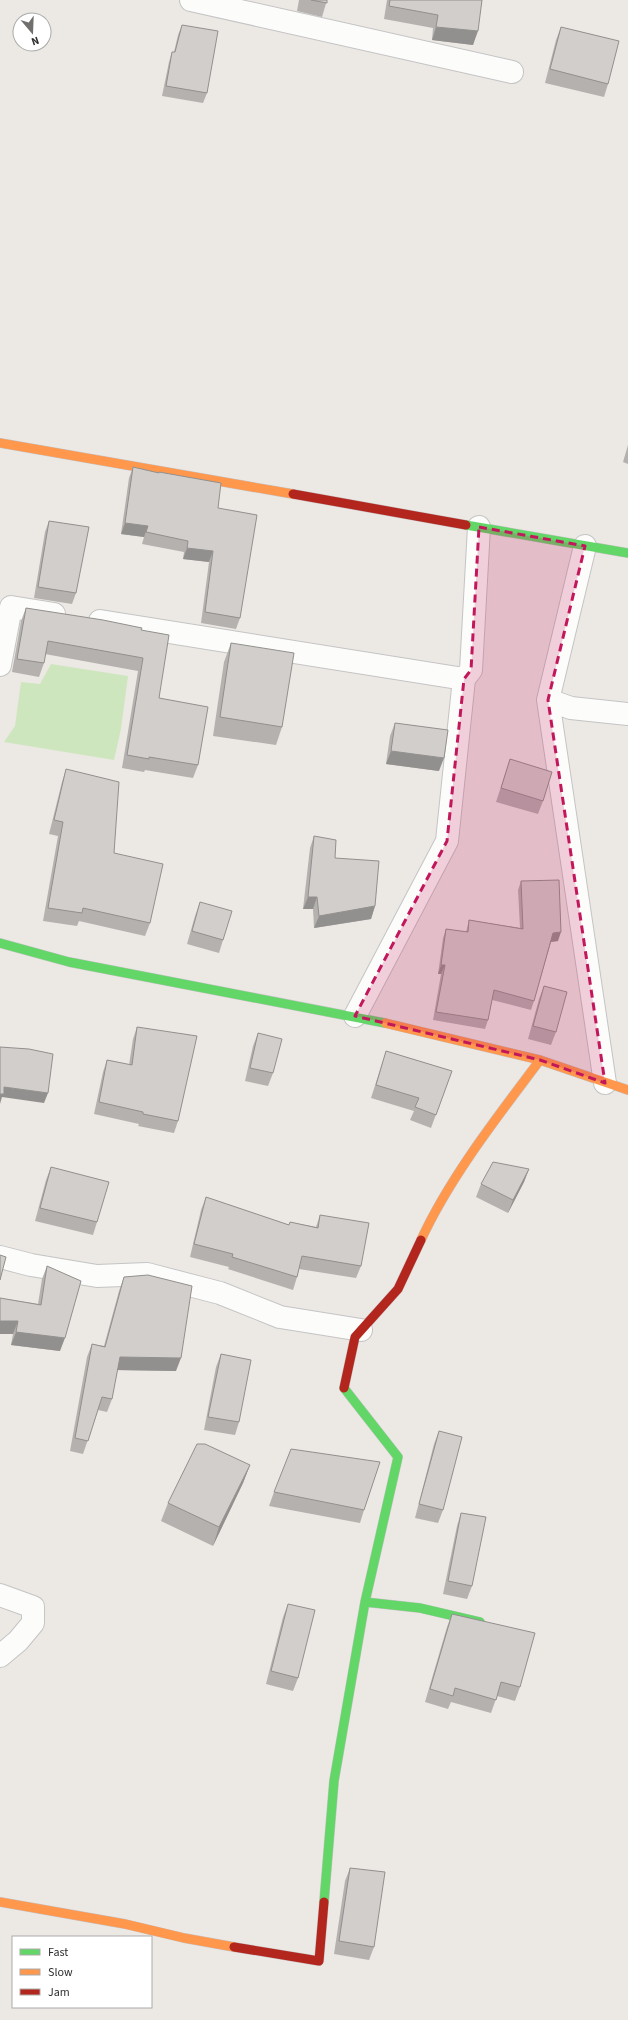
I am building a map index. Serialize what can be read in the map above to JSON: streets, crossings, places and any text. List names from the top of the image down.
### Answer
{
  "legend": ["Fast", "Slow", "Jam"],
  "north": "bottom"
}
